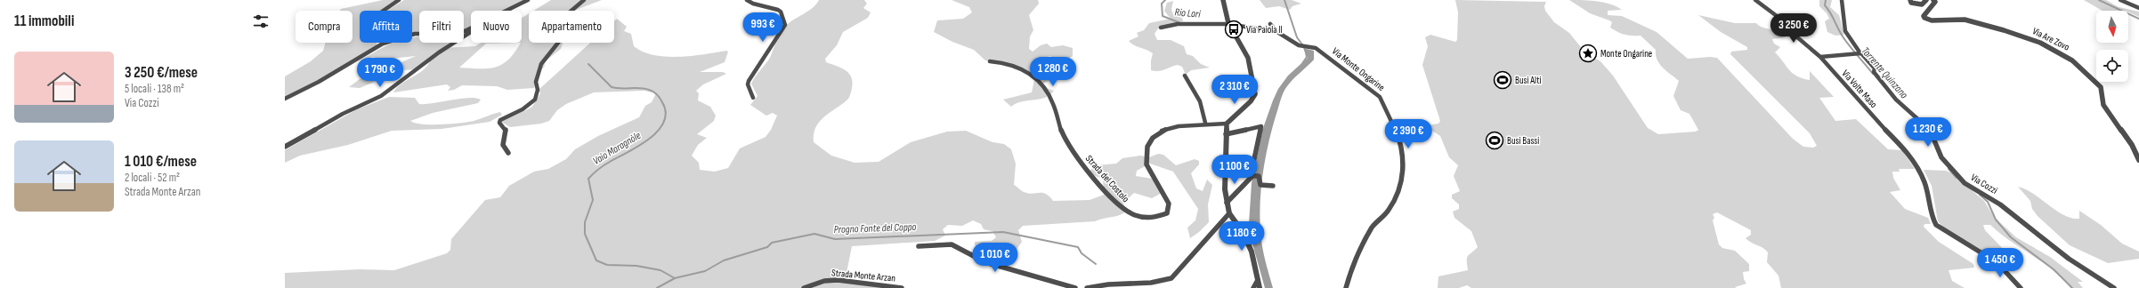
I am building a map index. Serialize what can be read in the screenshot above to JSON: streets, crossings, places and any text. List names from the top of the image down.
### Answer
{
  "streets": {
    "street": [
      "Via Are Zovo",
      "Via Monte Ongarine",
      "Via Volte Maso",
      "Strada del Costolo",
      "Via Cozzi",
      "Strada Monte Arzan"
    ]
  },
  "water": [
    "Rio Lori",
    "Torrente Quinzano",
    "Vaio Maragnòle",
    "Progno Fonte del Coppo"
  ],
  "places": {
    "bus stop": ["Via Paiola II"],
    "place": ["Monte Ongarine"],
    "sports": ["Busi Alti", "Busi Bassi"]
  },
  "north": "bottom",
  "page": {
    "heading": "11 immobili",
    "chip": [
      "Compra",
      "Affitta",
      "Filtri",
      "Nuovo",
      "Appartamento"
    ],
    "price": [
      "993 €",
      "3 250 €",
      "1 280 €",
      "1 790 €",
      "2 310 €",
      "1 230 €",
      "2 390 €",
      "1 100 €",
      "1 180 €",
      "1 010 €",
      "1 450 €"
    ],
    "list": [
      {
        "name": "3 250 €/mese",
        "note": "5 locali · 138 m² · Via Cozzi"
      },
      {
        "name": "1 010 €/mese",
        "note": "2 locali · 52 m² · Strada Monte Arzan"
      }
    ]
  }
}
